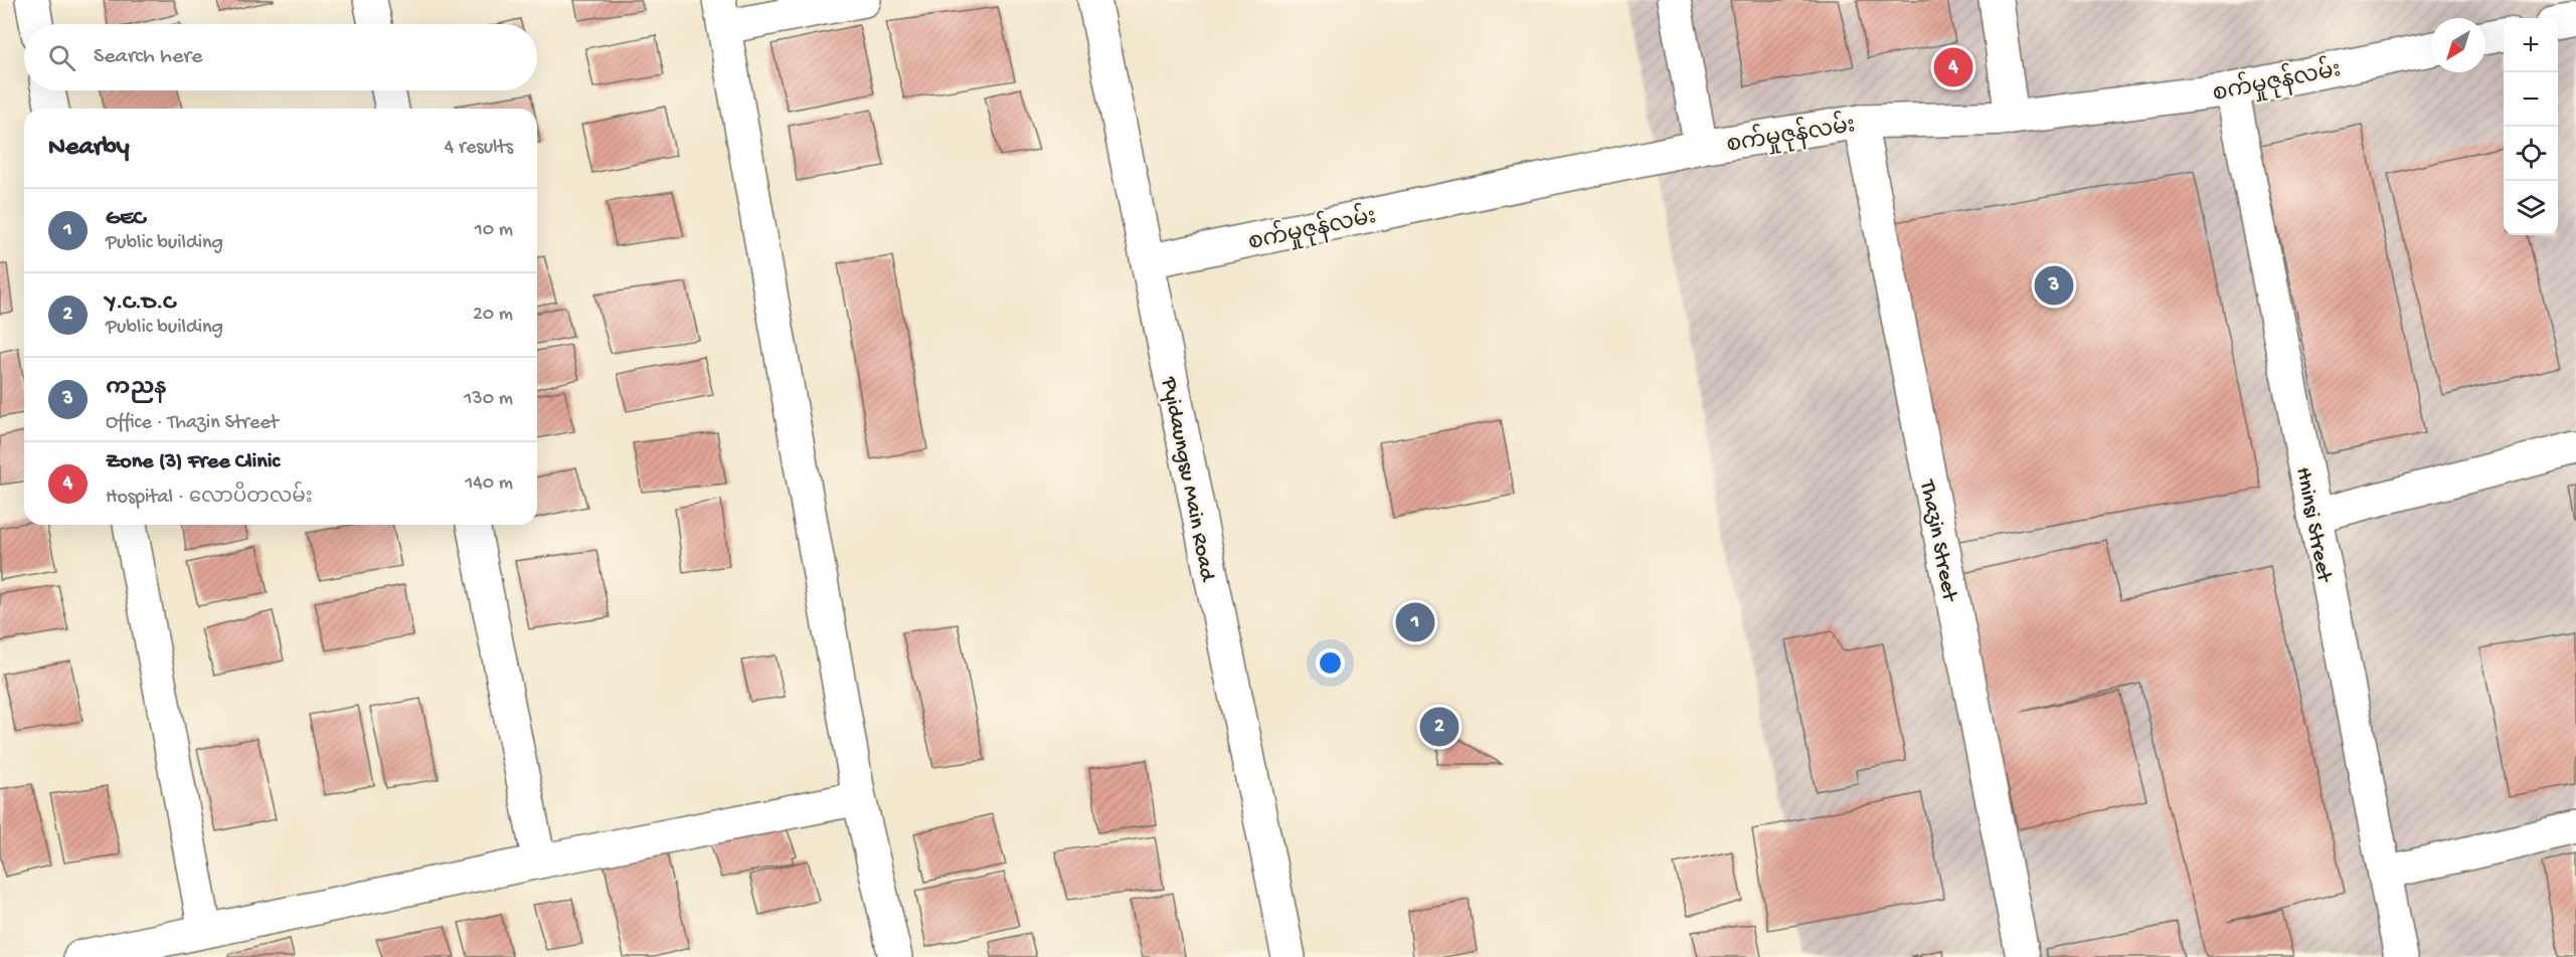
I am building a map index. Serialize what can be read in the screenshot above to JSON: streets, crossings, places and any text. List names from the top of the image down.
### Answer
{
  "streets": {
    "street": [
      "စက်မှုဇုန်လမ်း",
      "Pyidaungsu Main Road",
      "Hninsi Street",
      "Thazin Street"
    ]
  },
  "crossings": [
    ["စက်မှုဇုန်လမ်း", "Pyidaungsu Main Road"],
    ["စက်မှုဇုန်လမ်း", "Hninsi Street"],
    ["စက်မှုဇုန်လမ်း", "Thazin Street"]
  ],
  "north": "bottom left",
  "page": {
    "map_buttons": ["+", "−"],
    "search": "Search here",
    "pins": [
      "4",
      "3",
      "1",
      "2"
    ],
    "heading": ["Nearby", "4 results"],
    "list": [
      {
        "mark": "1",
        "name": "GEC",
        "note": "Public building",
        "value": "10 m"
      },
      {
        "mark": "2",
        "name": "Y.C.D.C",
        "note": "Public building",
        "value": "20 m"
      },
      {
        "mark": "3",
        "name": "ကညန",
        "note": "Office · Thazin Street",
        "value": "130 m"
      },
      {
        "mark": "4",
        "name": "Zone (3) Free Clinic",
        "note": "Hospital · လောပိတလမ်း",
        "value": "140 m"
      }
    ]
  }
}
